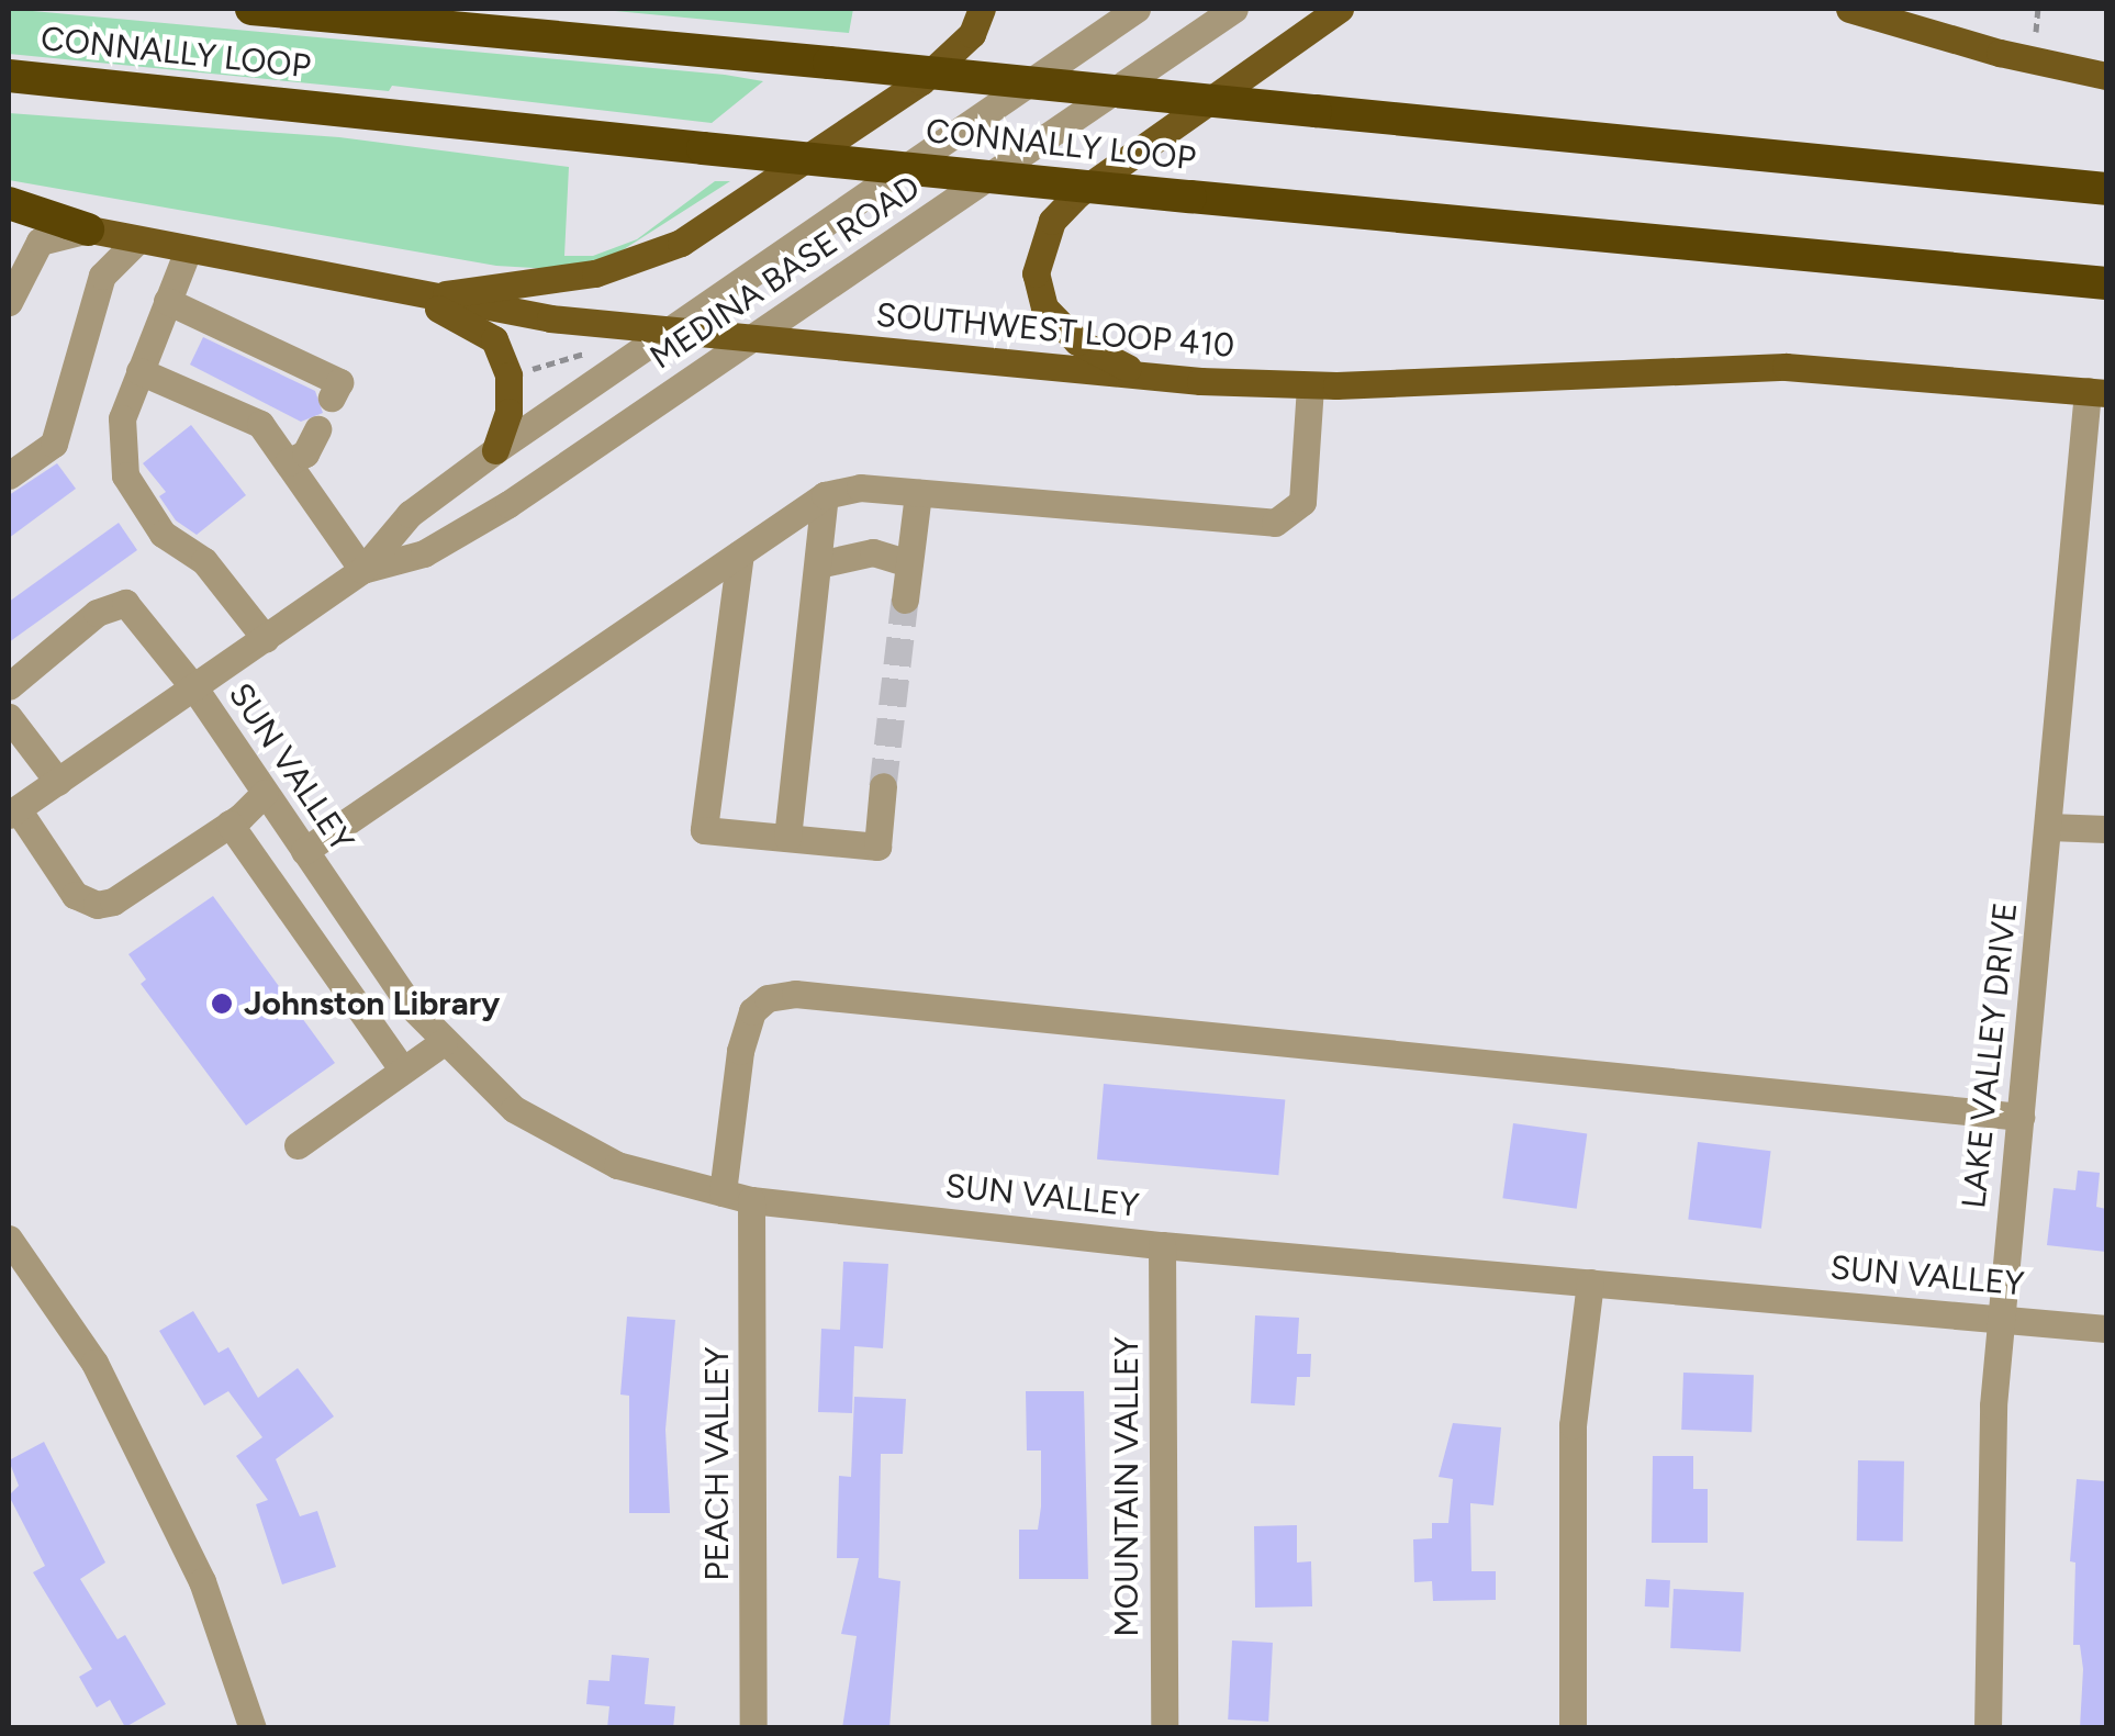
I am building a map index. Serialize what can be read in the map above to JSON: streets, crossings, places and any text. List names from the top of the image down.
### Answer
{
  "streets": {
    "highway": ["CONNALLY LOOP"],
    "main road": ["SOUTHWEST LOOP 410"],
    "street": [
      "MEDINA BASE ROAD",
      "SUN VALLEY",
      "LAKE VALLEY DRIVE",
      "PEACH VALLEY",
      "MOUNTAIN VALLEY"
    ]
  },
  "crossings": [
    ["MEDINA BASE ROAD", "SOUTHWEST LOOP 410"],
    ["MEDINA BASE ROAD", "SUN VALLEY"],
    ["SOUTHWEST LOOP 410", "LAKE VALLEY DRIVE"],
    ["SUN VALLEY", "LAKE VALLEY DRIVE"],
    ["SUN VALLEY", "PEACH VALLEY"],
    ["SUN VALLEY", "MOUNTAIN VALLEY"]
  ],
  "places": ["Johnston Library"]
}
